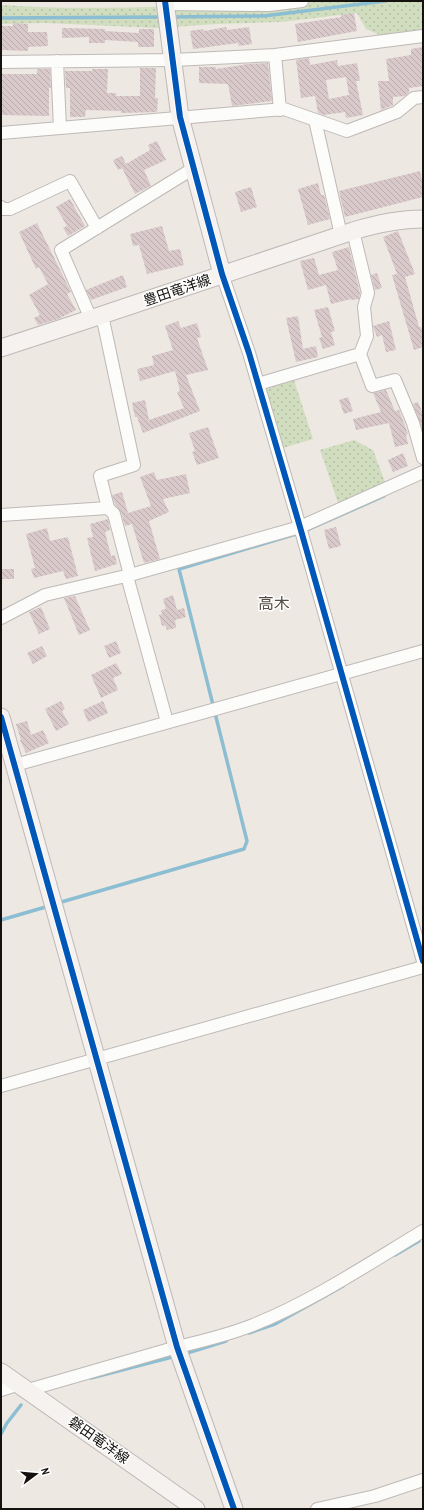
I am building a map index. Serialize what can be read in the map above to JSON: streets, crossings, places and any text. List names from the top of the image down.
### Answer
{
  "streets": {
    "street": ["豊田竜洋線", "磐田竜洋線"]
  },
  "districts": ["高木"],
  "north": "right"
}
